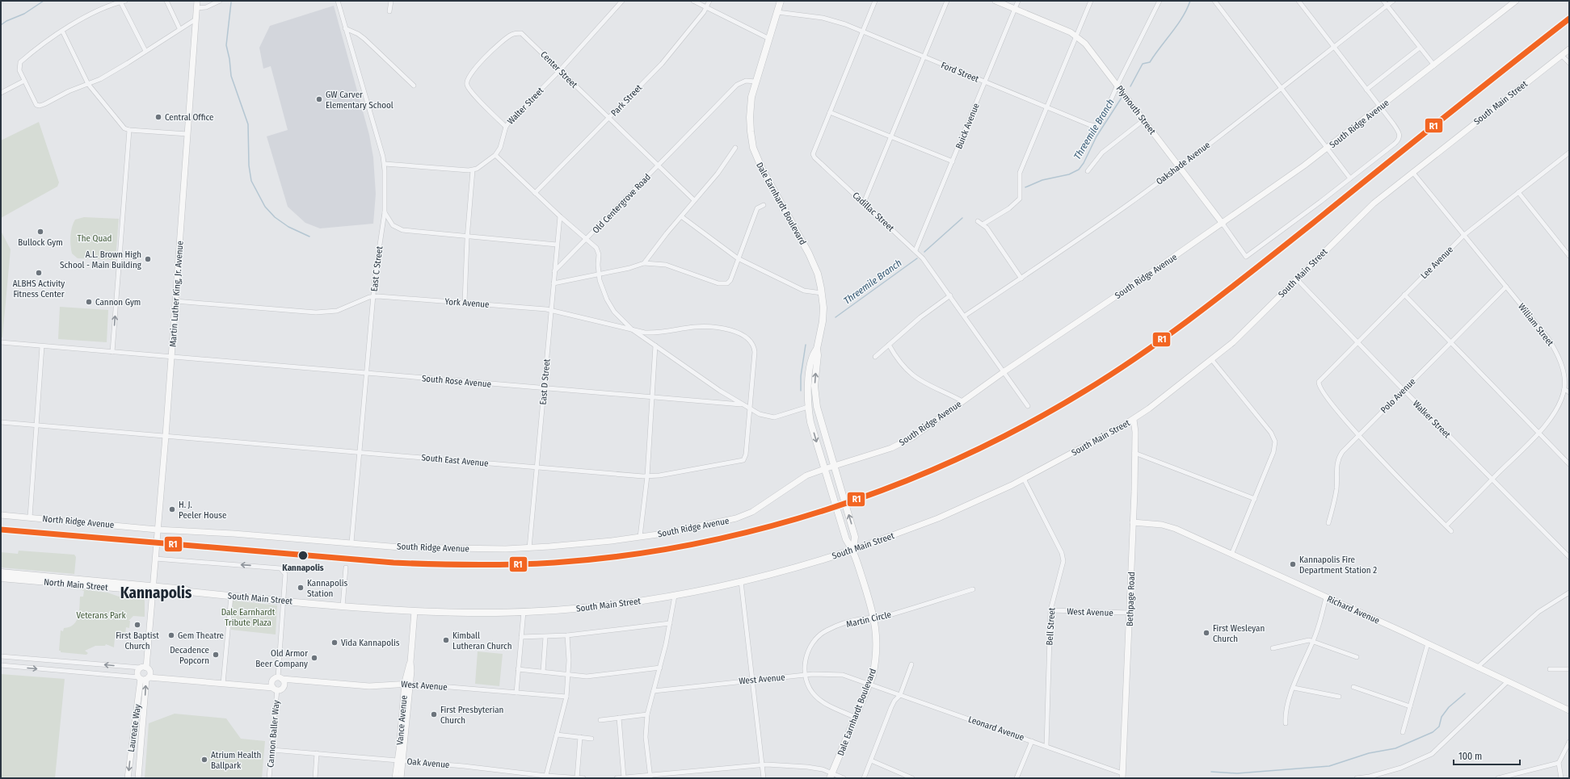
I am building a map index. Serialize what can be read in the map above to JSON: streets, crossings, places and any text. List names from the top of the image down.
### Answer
{
  "streets": {
    "main road": ["South Main Street", "Dale Earnhardt Boulevard", "North Main Street"],
    "street": [
      "Center Street",
      "Ford Street",
      "Park Street",
      "Walter Street",
      "Plymouth Street",
      "South Ridge Avenue",
      "Buick Avenue",
      "Oakshade Avenue",
      "Old Centergrove Road",
      "Cadillac Street",
      "Lee Avenue",
      "East C Street",
      "Martin Luther King, Jr. Avenue",
      "York Avenue",
      "William Street",
      "South Rose Avenue",
      "East D Street",
      "Polo Avenue",
      "Walker Street",
      "South East Avenue",
      "North Ridge Avenue",
      "Bethpage Road",
      "Richard Avenue",
      "West Avenue",
      "Martin Circle",
      "Bell Street",
      "Vance Avenue",
      "Laureate Way",
      "Leonard Avenue",
      "Cannon Baller Way",
      "Oak Avenue"
    ]
  },
  "crossings": [
    ["Center Street", "Park Street"],
    ["Center Street", "Walter Street"],
    ["Center Street", "Old Centergrove Road"],
    ["Ford Street", "Plymouth Street"],
    ["Ford Street", "Buick Avenue"],
    ["Ford Street", "Dale Earnhardt Boulevard"],
    ["Ford Street", "Cadillac Street"],
    ["South Main Street", "Dale Earnhardt Boulevard"],
    ["South Main Street", "Martin Luther King, Jr. Avenue"],
    ["South Main Street", "William Street"],
    ["South Main Street", "Walker Street"],
    ["South Main Street", "North Main Street"],
    ["South Main Street", "Bethpage Road"],
    ["South Main Street", "Bell Street"],
    ["South Main Street", "Vance Avenue"],
    ["South Main Street", "Cannon Baller Way"],
    ["Plymouth Street", "South Ridge Avenue"],
    ["Plymouth Street", "Buick Avenue"],
    ["Plymouth Street", "Oakshade Avenue"],
    ["South Ridge Avenue", "Dale Earnhardt Boulevard"],
    ["South Ridge Avenue", "Cadillac Street"],
    ["South Ridge Avenue", "East C Street"],
    ["South Ridge Avenue", "Martin Luther King, Jr. Avenue"],
    ["South Ridge Avenue", "East D Street"],
    ["South Ridge Avenue", "North Ridge Avenue"],
    ["Buick Avenue", "Cadillac Street"],
    ["Oakshade Avenue", "Cadillac Street"],
    ["Old Centergrove Road", "Dale Earnhardt Boulevard"],
    ["Old Centergrove Road", "York Avenue"],
    ["Old Centergrove Road", "South Rose Avenue"],
    ["Old Centergrove Road", "South East Avenue"],
    ["Dale Earnhardt Boulevard", "West Avenue"],
    ["Dale Earnhardt Boulevard", "Martin Circle"],
    ["Dale Earnhardt Boulevard", "Leonard Avenue"],
    ["Lee Avenue", "William Street"],
    ["Lee Avenue", "Polo Avenue"],
    ["Lee Avenue", "Walker Street"],
    ["East C Street", "York Avenue"],
    ["East C Street", "South Rose Avenue"],
    ["East C Street", "South East Avenue"],
    ["Martin Luther King, Jr. Avenue", "York Avenue"],
    ["Martin Luther King, Jr. Avenue", "South Rose Avenue"],
    ["Martin Luther King, Jr. Avenue", "South East Avenue"],
    ["Martin Luther King, Jr. Avenue", "North Ridge Avenue"],
    ["Martin Luther King, Jr. Avenue", "North Main Street"],
    ["Martin Luther King, Jr. Avenue", "Cannon Baller Way"],
    ["York Avenue", "East D Street"],
    ["York Avenue", "South East Avenue"],
    ["William Street", "Polo Avenue"],
    ["William Street", "Walker Street"],
    ["South Rose Avenue", "East D Street"],
    ["East D Street", "South East Avenue"],
    ["Polo Avenue", "Walker Street"],
    ["Bethpage Road", "Richard Avenue"],
    ["Bethpage Road", "West Avenue"],
    ["Bethpage Road", "Leonard Avenue"],
    ["West Avenue", "Martin Circle"],
    ["West Avenue", "Bell Street"],
    ["West Avenue", "Vance Avenue"],
    ["West Avenue", "Leonard Avenue"],
    ["West Avenue", "Cannon Baller Way"],
    ["Bell Street", "Leonard Avenue"],
    ["Vance Avenue", "Oak Avenue"],
    ["Cannon Baller Way", "Oak Avenue"]
  ],
  "one_way": ["Cannon Baller Way"],
  "districts": ["Kannapolis"],
  "water": ["Threemile Branch"],
  "parks": ["The Quad", "Dale Earnhardt Tribute Plaza", "Veterans Park"],
  "places": [
    "GW Carver Elementary School",
    "Central Office",
    "Bullock Gym",
    "A.L. Brown High School - Main Building",
    "ALBHS Activity Fitness Center",
    "Cannon Gym",
    "H. J. Peeler House",
    "Kannapolis",
    "Kannapolis Fire Department Station 2",
    "Kannapolis Station",
    "First Baptist Church",
    "First Wesleyan Church",
    "Gem Theatre",
    "Kimball Lutheran Church",
    "Vida Kannapolis",
    "Decadence Popcorn",
    "Old Armor Beer Company",
    "First Presbyterian Church",
    "Atrium Health Ballpark"
  ],
  "lines": ["transit line R1"],
  "scale_bar": "100 m"
}
